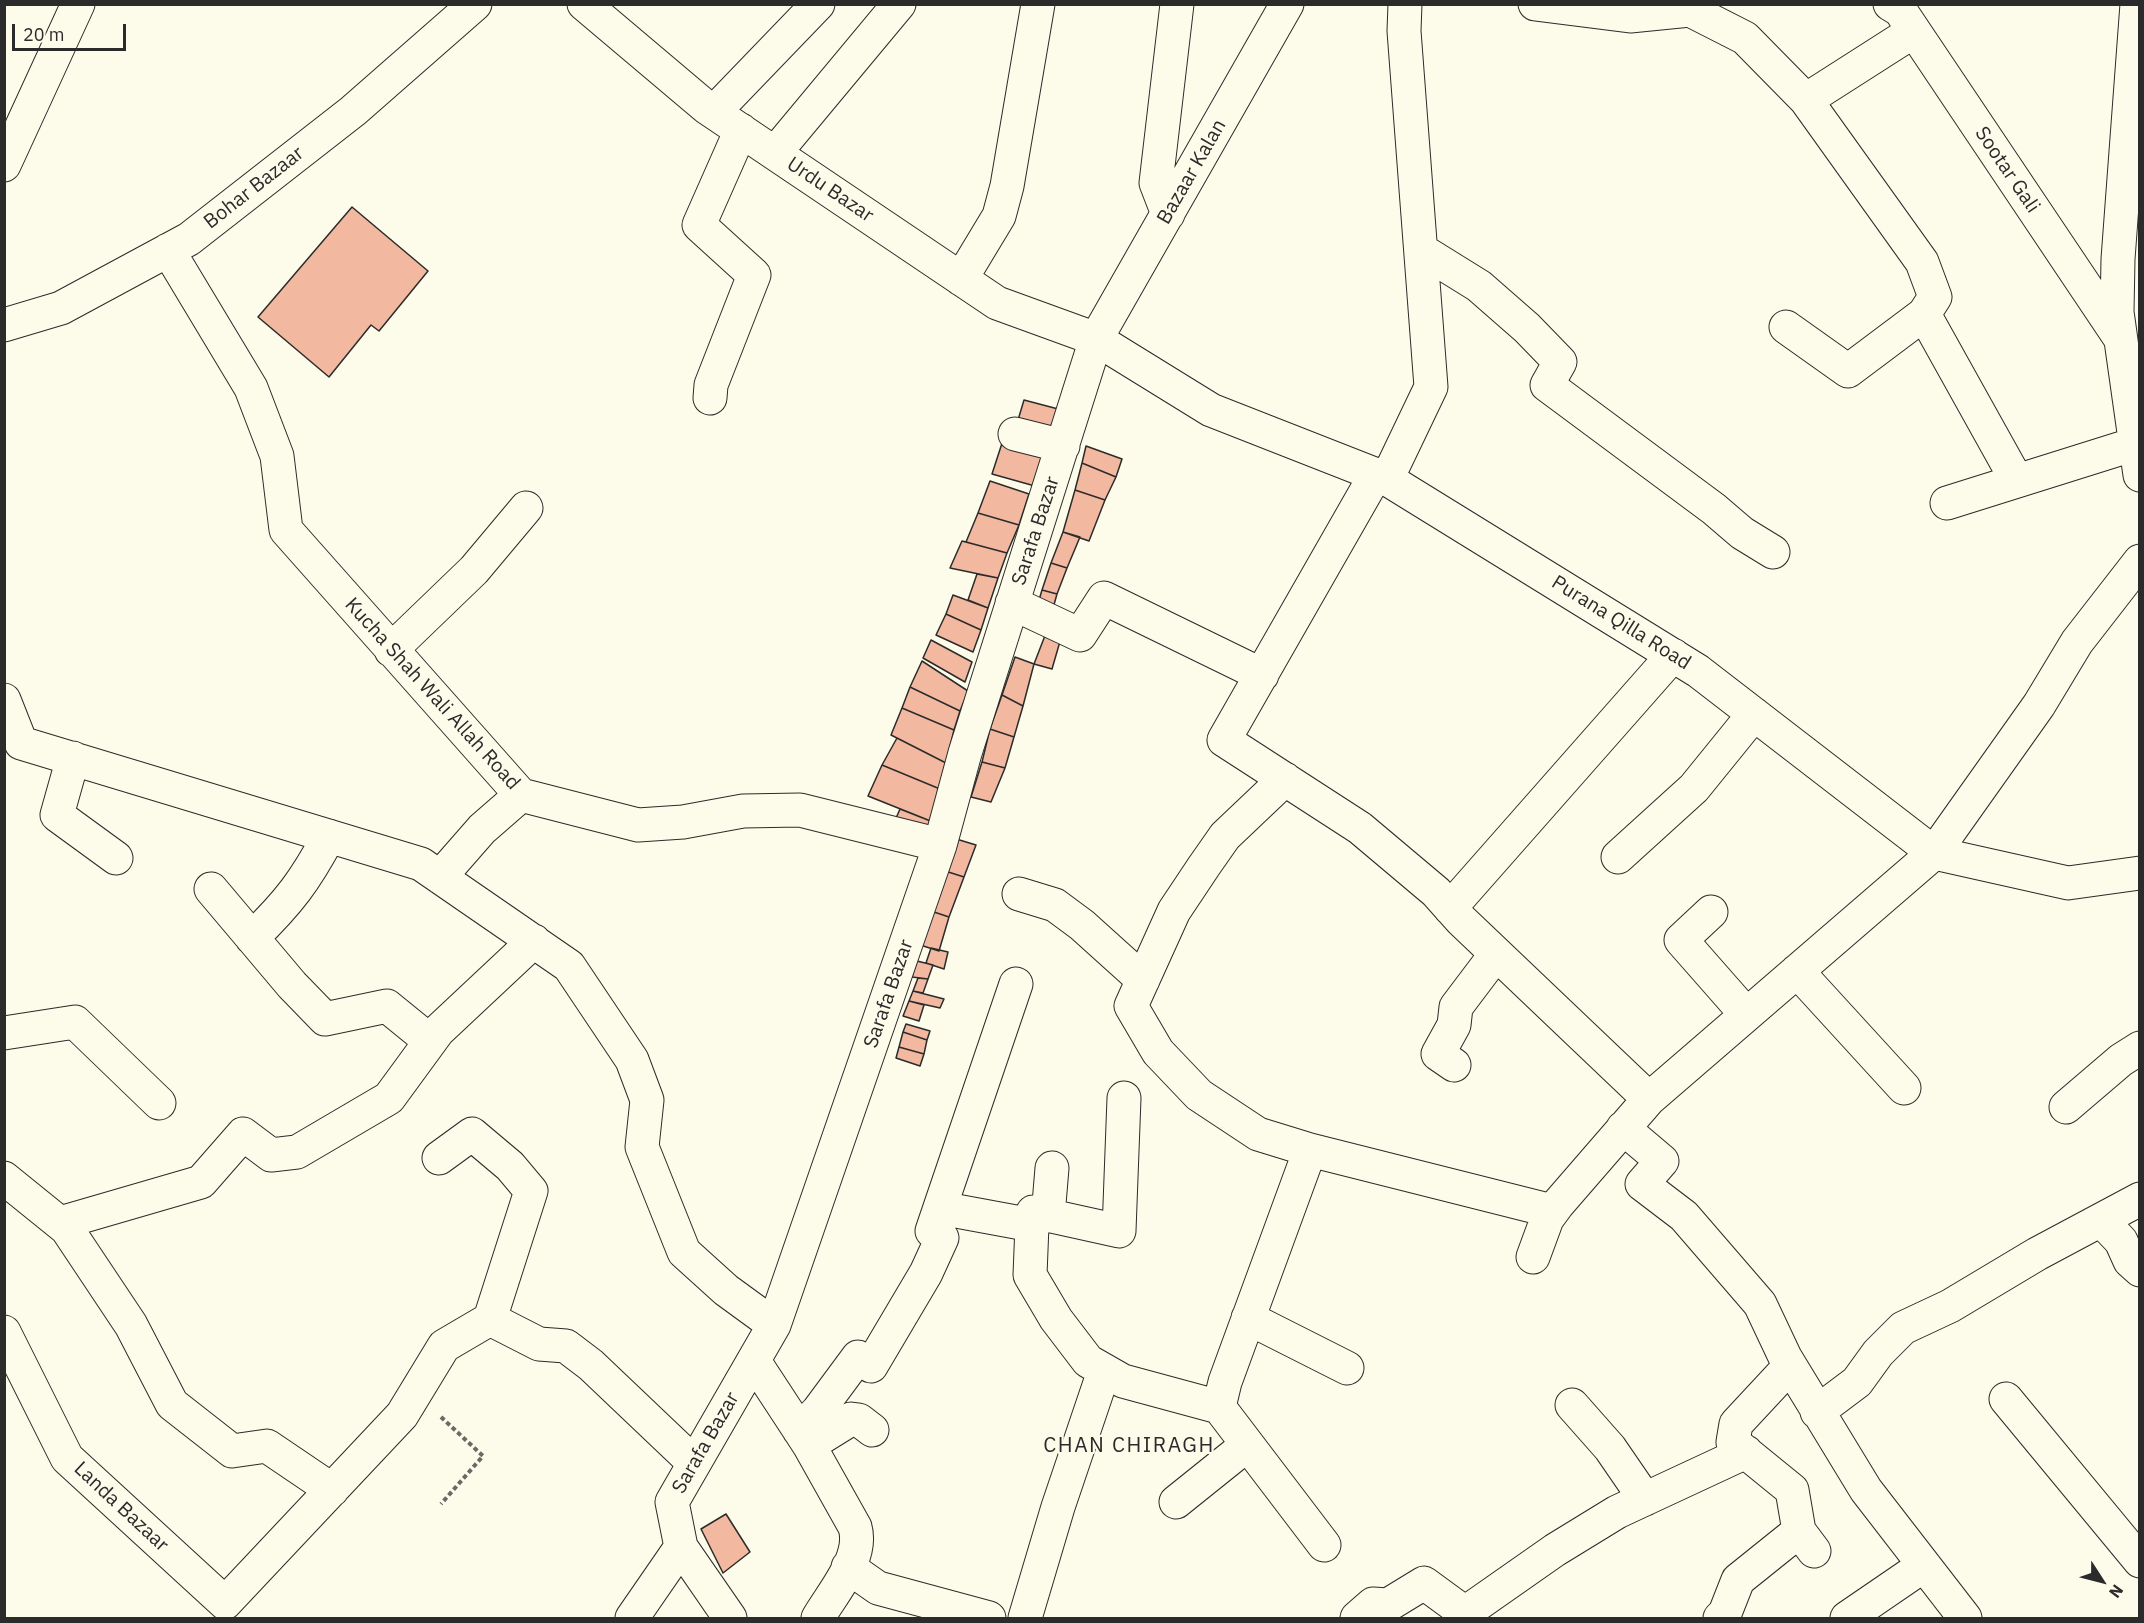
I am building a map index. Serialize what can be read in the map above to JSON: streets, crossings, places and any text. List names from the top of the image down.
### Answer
{
  "streets": {
    "street": [
      "Sootar Gali",
      "Bazaar Kalan",
      "Bohar Bazaar",
      "Urdu Bazar",
      "Sarafa Bazar",
      "Purana Qilla Road",
      "Kucha Shah Wali Allah Road",
      "Landa Bazaar"
    ]
  },
  "crossings": [
    ["Bazaar Kalan", "Urdu Bazar"],
    ["Bazaar Kalan", "Sarafa Bazar"],
    ["Bazaar Kalan", "Purana Qilla Road"],
    ["Bohar Bazaar", "Kucha Shah Wali Allah Road"],
    ["Urdu Bazar", "Sarafa Bazar"],
    ["Urdu Bazar", "Purana Qilla Road"],
    ["Sarafa Bazar", "Purana Qilla Road"],
    ["Sarafa Bazar", "Kucha Shah Wali Allah Road"]
  ],
  "districts": ["CHAN CHIRAGH"],
  "scale_bar": "20 m",
  "north": "bottom right"
}
